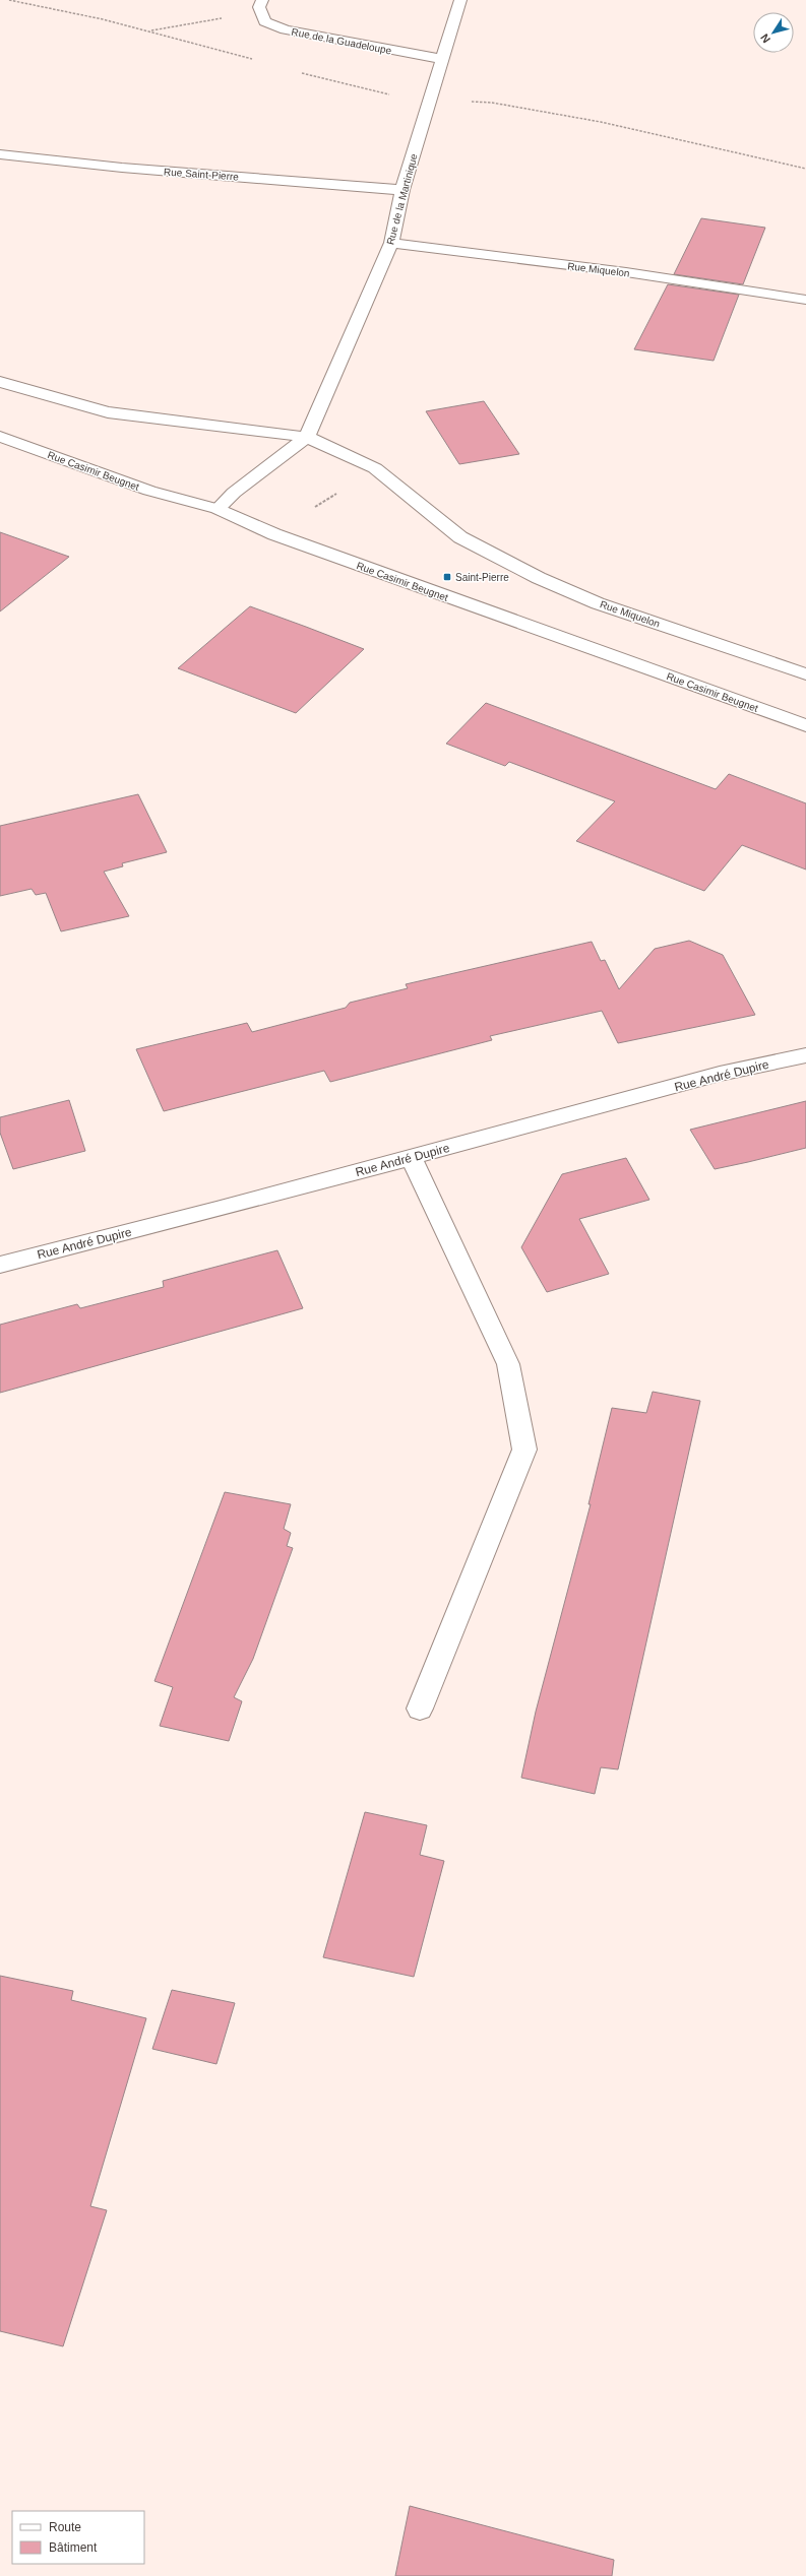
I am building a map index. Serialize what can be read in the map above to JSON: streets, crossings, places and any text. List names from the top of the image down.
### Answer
{
  "streets": {
    "street": [
      "Rue de la Guadeloupe",
      "Rue Saint-Pierre",
      "Rue de la Martinique",
      "Rue Miquelon",
      "Rue Casimir Beugnet",
      "Rue André Dupire"
    ]
  },
  "crossings": [
    ["Rue de la Guadeloupe", "Rue de la Martinique"],
    ["Rue Saint-Pierre", "Rue de la Martinique"],
    ["Rue de la Martinique", "Rue Miquelon"],
    ["Rue de la Martinique", "Rue Casimir Beugnet"]
  ],
  "places": {
    "transit": ["Saint-Pierre"]
  },
  "legend": ["Route", "Bâtiment"],
  "north": "bottom left"
}
